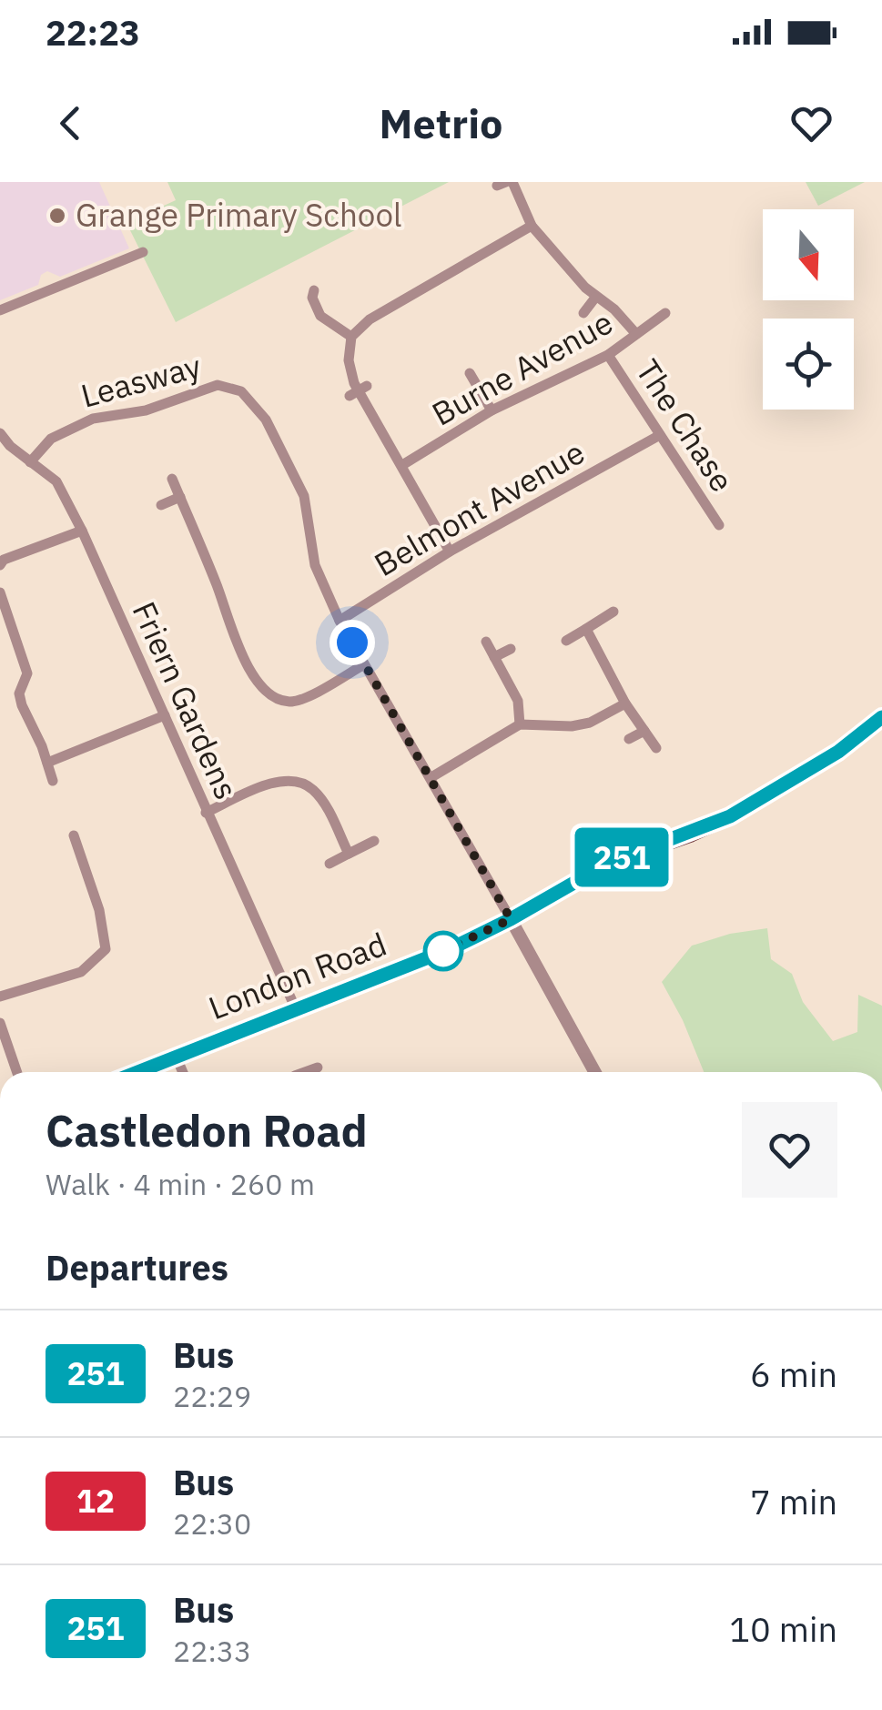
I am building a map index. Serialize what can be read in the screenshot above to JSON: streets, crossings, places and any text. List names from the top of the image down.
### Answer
{
  "streets": {
    "main road": ["London Road"],
    "street": [
      "Burne Avenue",
      "Leasway",
      "The Chase",
      "Belmont Avenue",
      "Friern Gardens"
    ]
  },
  "crossings": [
    ["Burne Avenue", "The Chase"],
    ["Leasway", "Belmont Avenue"],
    ["Leasway", "Friern Gardens"],
    ["The Chase", "Belmont Avenue"],
    ["Friern Gardens", "London Road"]
  ],
  "places": ["Grange Primary School"],
  "lines": ["bus line 251"],
  "north": "bottom",
  "page": {
    "status": "22:23",
    "header": "Metrio",
    "on_map": "251",
    "heading": [
      ["Castledon Road", "Walk · 4 min · 260 m"],
      "Departures"
    ],
    "list": [
      {
        "mark": "251",
        "name": "Bus",
        "note": "22:29",
        "value": "6 min"
      },
      {
        "mark": "12",
        "name": "Bus",
        "note": "22:30",
        "value": "7 min"
      },
      {
        "mark": "251",
        "name": "Bus",
        "note": "22:33",
        "value": "10 min"
      }
    ]
  }
}
